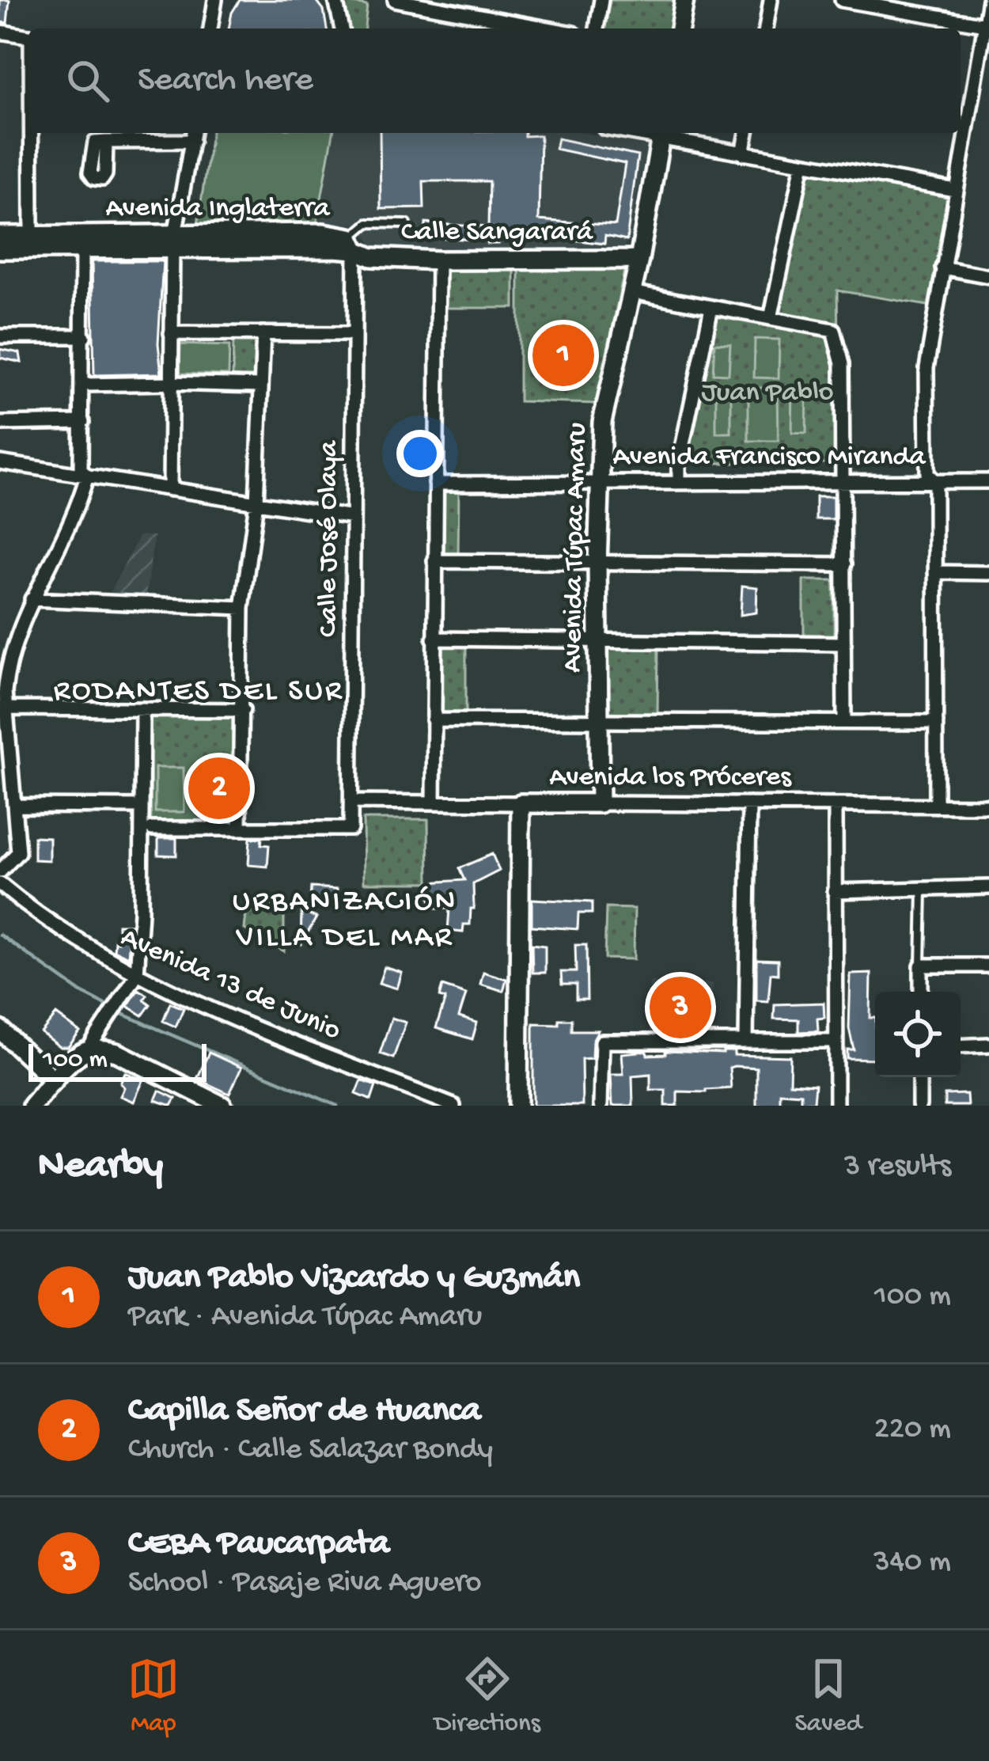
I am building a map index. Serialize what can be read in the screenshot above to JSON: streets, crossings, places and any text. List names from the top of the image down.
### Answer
{
  "streets": {
    "street": [
      "Avenida Inglaterra",
      "Calle Sangarará",
      "Avenida Francisco Miranda",
      "Calle José Olaya",
      "Avenida Túpac Amaru",
      "Avenida los Próceres",
      "Avenida 13 de Junio"
    ]
  },
  "crossings": [
    ["Avenida Inglaterra", "Calle Sangarará"],
    ["Avenida Inglaterra", "Calle José Olaya"],
    ["Calle Sangarará", "Calle José Olaya"],
    ["Calle Sangarará", "Avenida Túpac Amaru"],
    ["Avenida Francisco Miranda", "Avenida Túpac Amaru"],
    ["Calle José Olaya", "Avenida los Próceres"],
    ["Avenida Túpac Amaru", "Avenida los Próceres"]
  ],
  "districts": ["RODANTES DEL SUR", "URBANIZACIÓN VILLA DEL MAR"],
  "parks": ["Juan Pablo"],
  "scale_bar": "100 m",
  "page": {
    "search": "Search here",
    "pins": ["1", "2", "3"],
    "scale": "100 m",
    "heading": ["Nearby", "3 results"],
    "list": [
      {
        "mark": "1",
        "name": "Juan Pablo Vizcardo y Guzmán",
        "note": "Park · Avenida Túpac Amaru",
        "value": "100 m"
      },
      {
        "mark": "2",
        "name": "Capilla Señor de Huanca",
        "note": "Church · Calle Salazar Bondy",
        "value": "220 m"
      },
      {
        "mark": "3",
        "name": "CEBA Paucarpata",
        "note": "School · Pasaje Riva Aguero",
        "value": "340 m"
      }
    ],
    "nav": ["Map", "Directions", "Saved"]
  }
}
